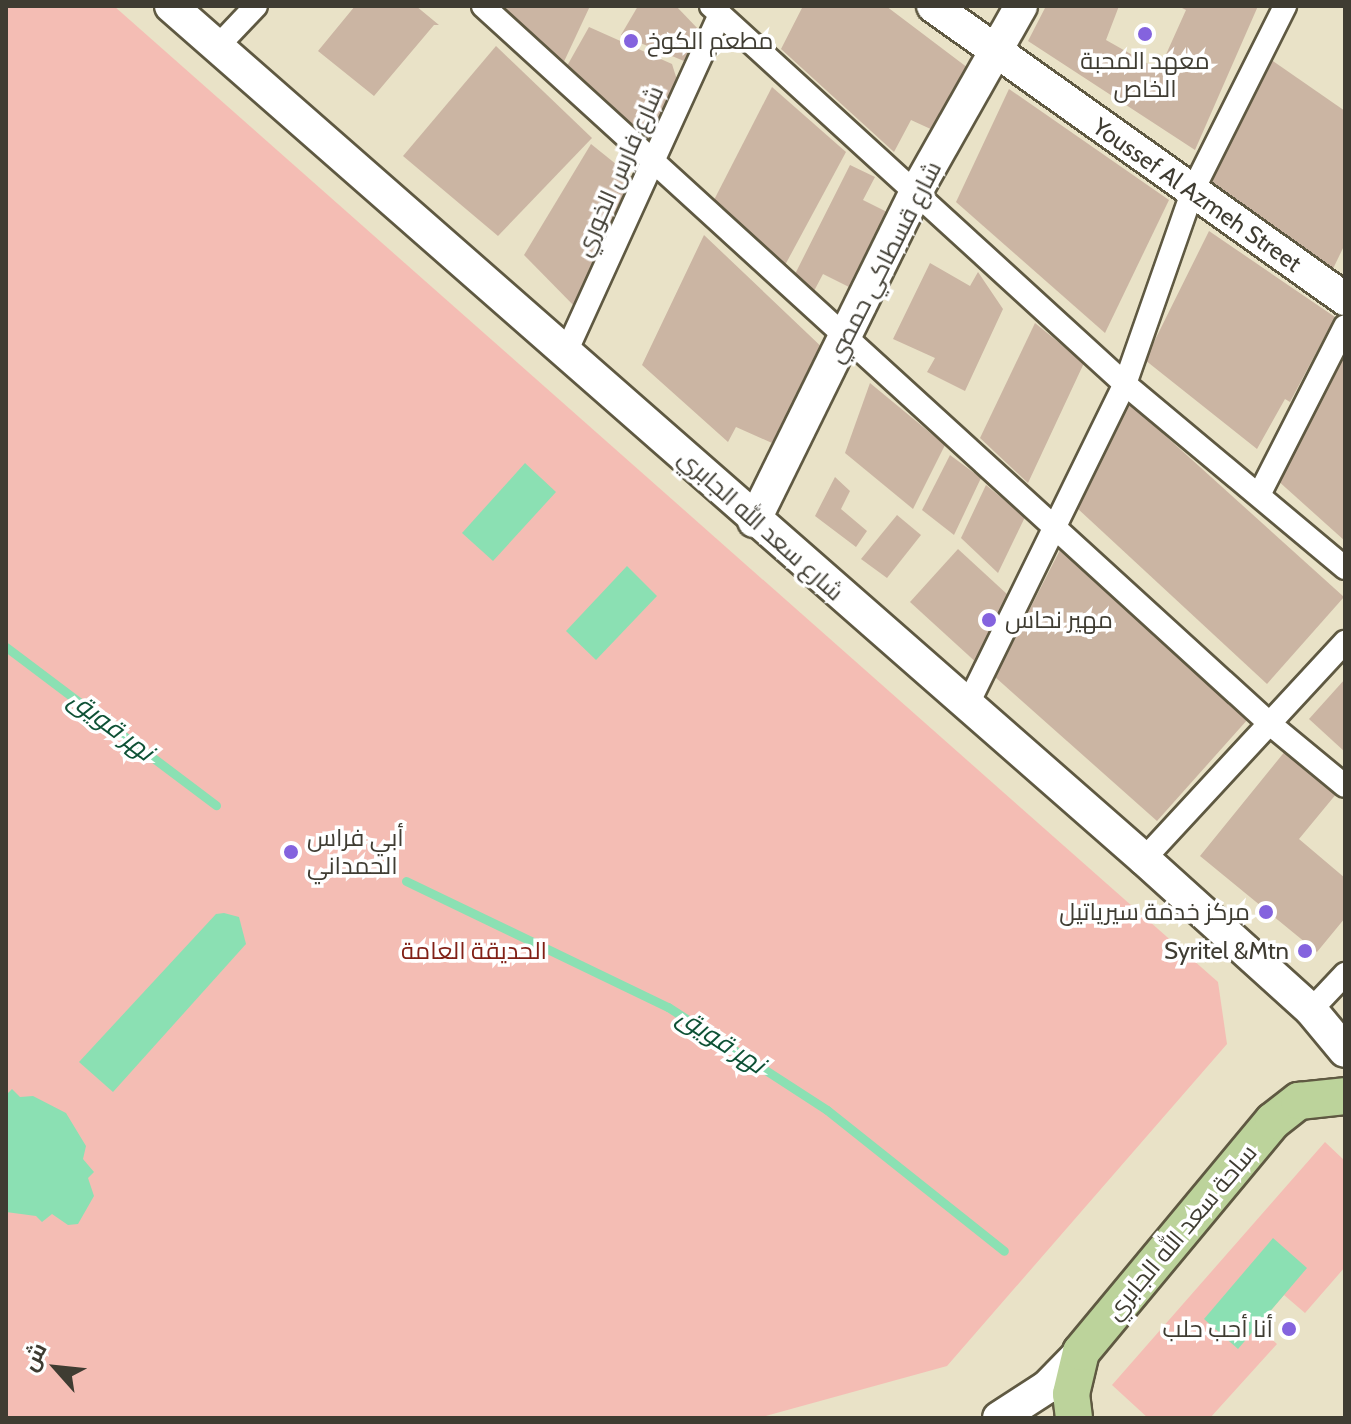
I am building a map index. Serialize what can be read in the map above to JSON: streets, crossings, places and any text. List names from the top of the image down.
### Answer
{
  "streets": {
    "main road": [
      "Youssef Al Azmeh Street",
      "شارع قسطاكي حمصي",
      "شارع سعد الله الجابري",
      "ساحة سعد الله الجابري"
    ],
    "street": ["شارع فارس الخوري"]
  },
  "crossings": [
    ["شارع فارس الخوري", "شارع سعد الله الجابري"],
    ["Youssef Al Azmeh Street", "شارع قسطاكي حمصي"],
    ["شارع قسطاكي حمصي", "شارع سعد الله الجابري"]
  ],
  "water": ["نهر قويق"],
  "parks": ["الحديقة العامة"],
  "places": [
    "معهد المحبة الخاص",
    "مطعم الكوخ",
    "مهير نحاس",
    "أبي فراس الحمداني",
    "مركز خدمة سيرياتيل",
    "Syritel &Mtn",
    "أنا أحب حلب"
  ],
  "north": "top left"
}
